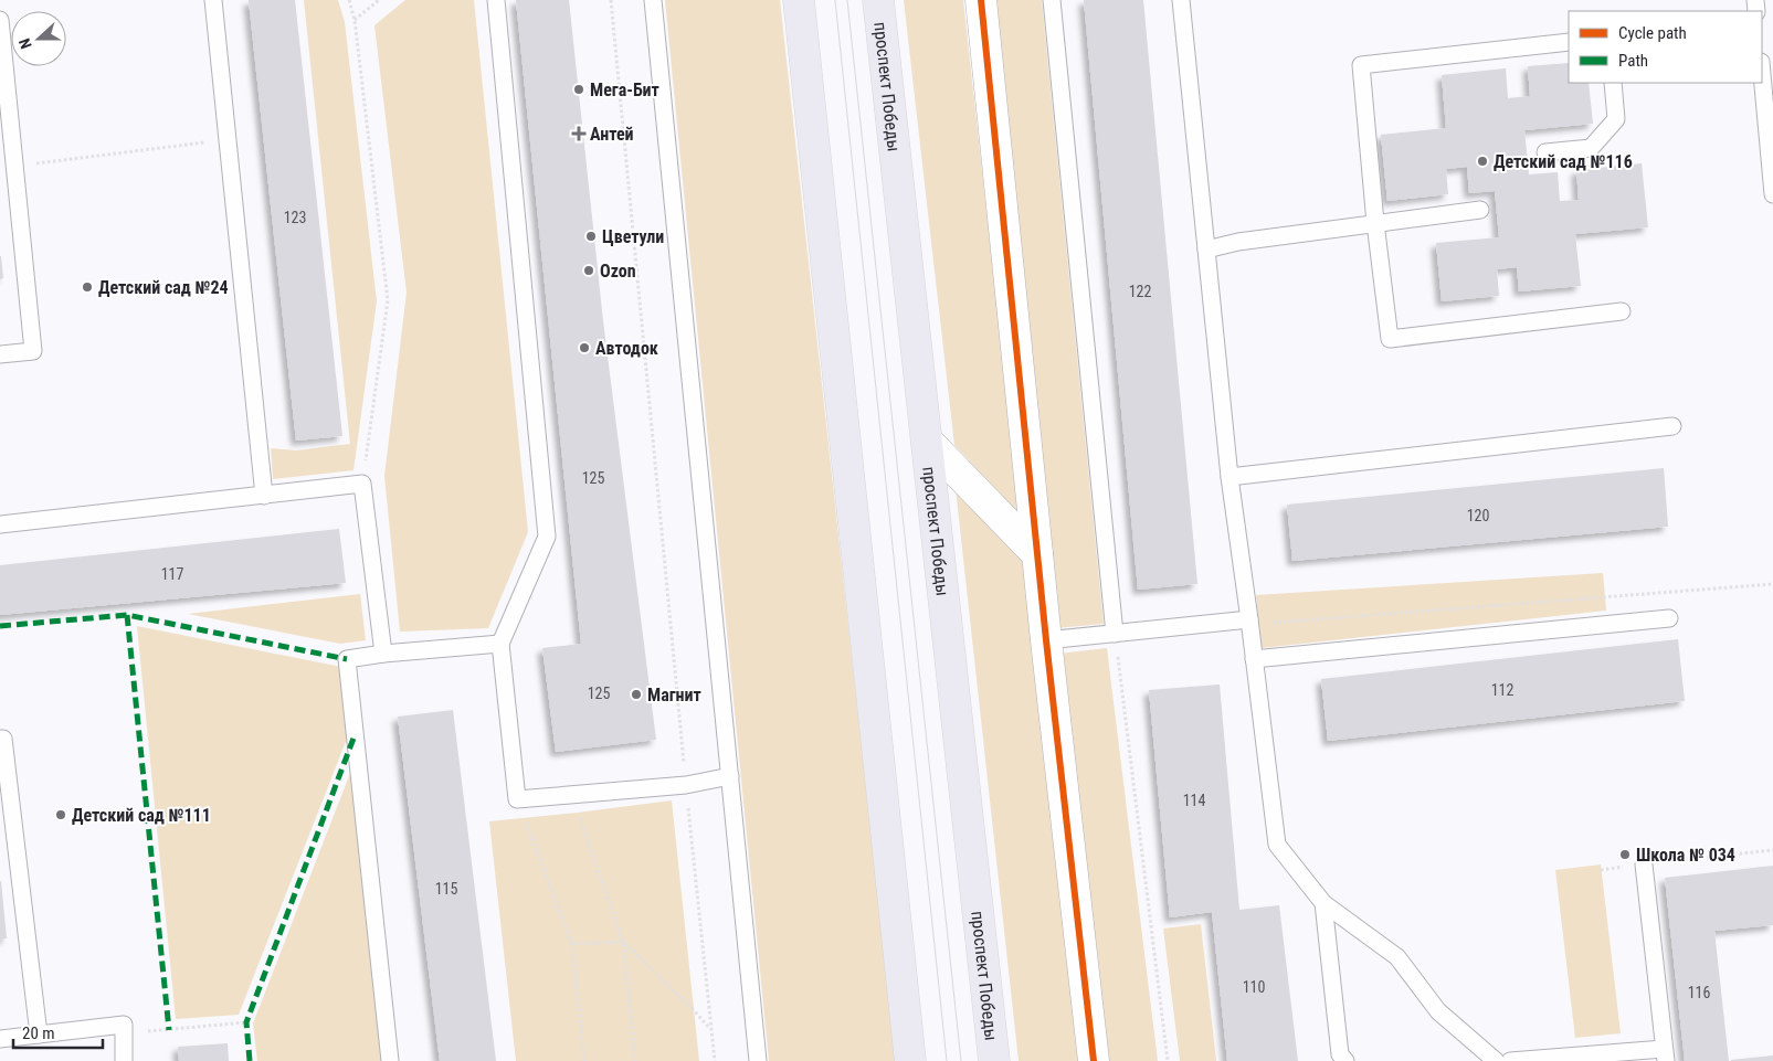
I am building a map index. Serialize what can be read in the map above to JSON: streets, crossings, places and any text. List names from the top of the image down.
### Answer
{
  "streets": {
    "main road": ["проспект Победы"]
  },
  "places": {
    "other": [
      "Мега-Бит",
      "Детский сад №116",
      "Цветули",
      "Ozon",
      "Детский сад №24",
      "Автодок",
      "Магнит",
      "Детский сад №111",
      "Школа № 034"
    ],
    "health": ["Антей"]
  },
  "house_numbers": [
    "123",
    "122",
    "125",
    "120",
    "117",
    "112",
    "125",
    "114",
    "115",
    "110",
    "116"
  ],
  "legend": ["Cycle path", "Path"],
  "scale_bar": "20 m",
  "north": "left"
}
